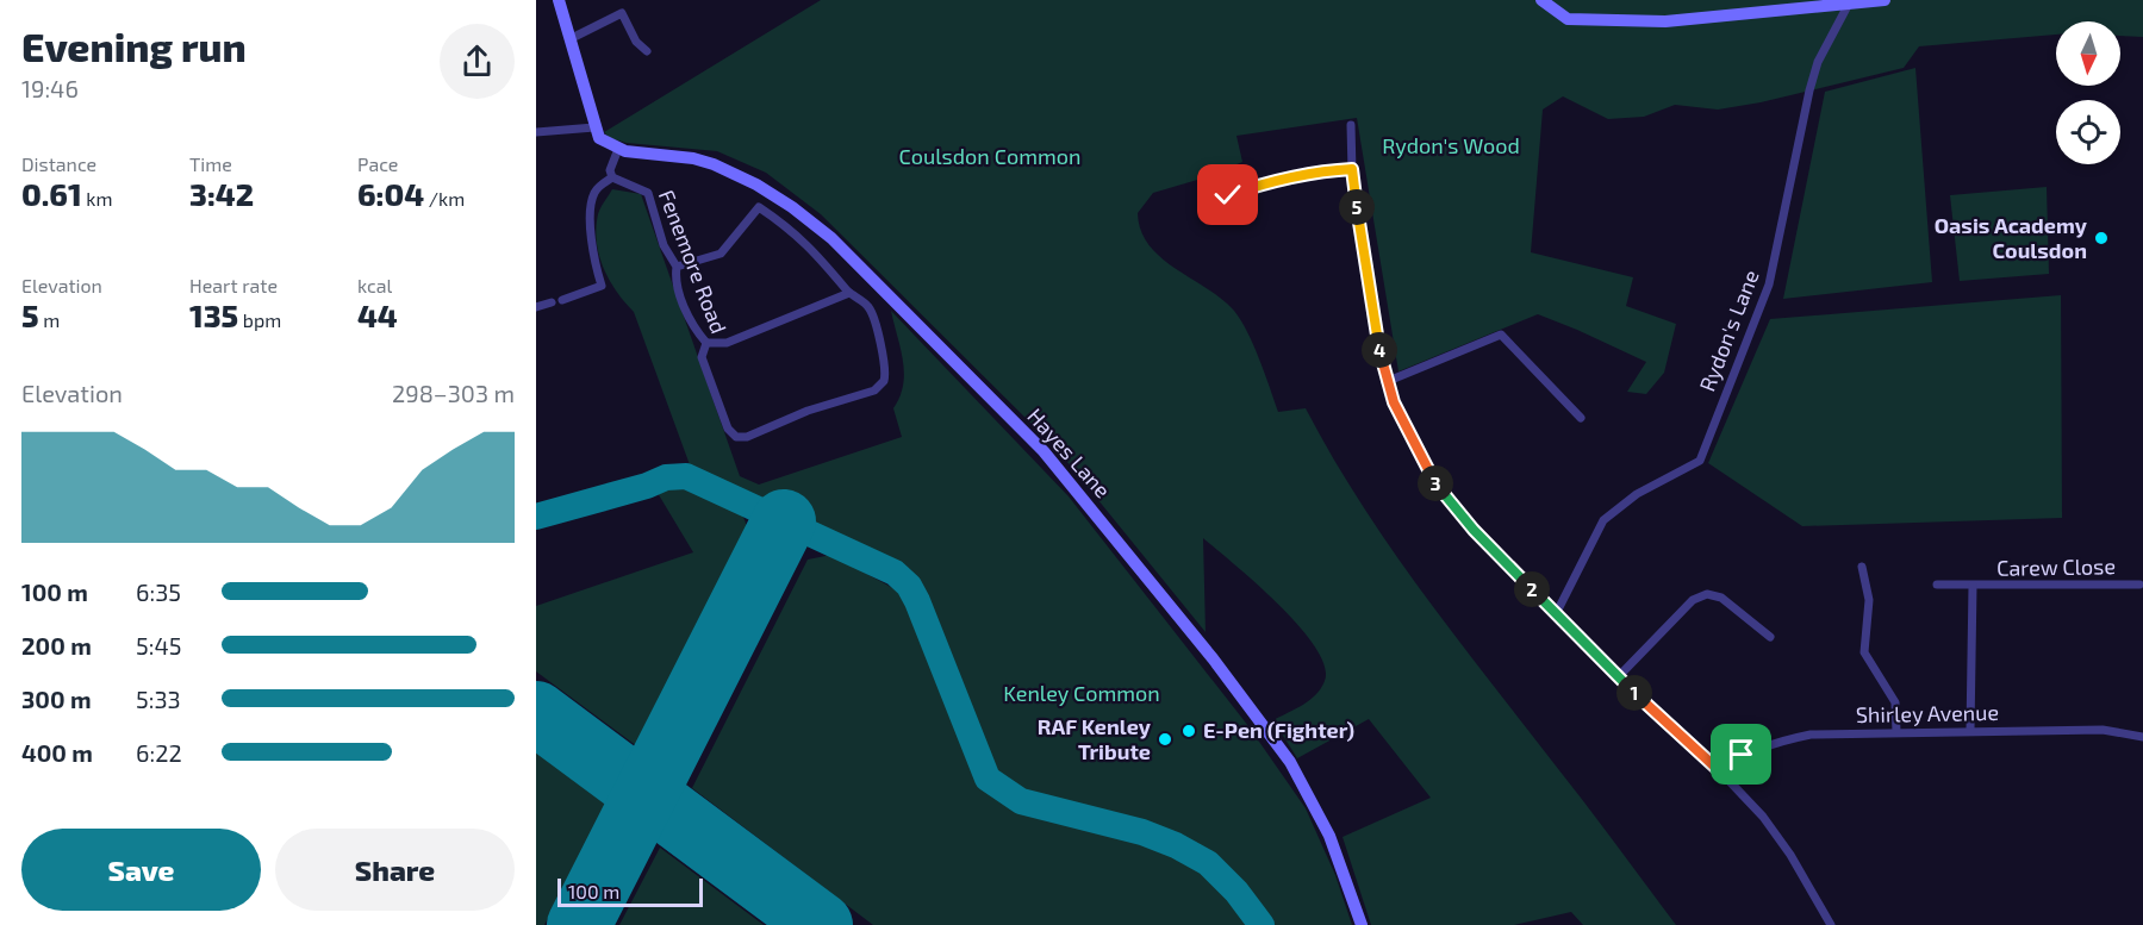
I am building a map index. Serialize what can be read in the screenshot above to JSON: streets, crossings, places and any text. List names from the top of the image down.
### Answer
{
  "streets": {
    "street": [
      "Fenemore Road",
      "Rydon's Lane",
      "Hayes Lane",
      "Carew Close",
      "Shirley Avenue"
    ]
  },
  "crossings": [
    ["Carew Close", "Shirley Avenue"]
  ],
  "parks": ["Rydon's Wood", "Coulsdon Common", "Kenley Common"],
  "places": ["Oasis Academy Coulsdon", "E-Pen (Fighter)", "RAF Kenley Tribute"],
  "scale_bar": "100 m",
  "north": "bottom",
  "page": {
    "heading": ["Evening run", "19:46"],
    "stats": [
      ["Distance", "0.61 km"],
      ["Time", "3:42"],
      ["Pace", "6:04 /km"],
      ["Elevation", "5 m"],
      ["Heart rate", "135 bpm"],
      ["kcal", "44"]
    ],
    "pins": [
      "5",
      "4",
      "3",
      "2",
      "1"
    ],
    "chart": ["Elevation", "298–303 m"],
    "list": [
      {
        "name": "100 m",
        "note": "6:35"
      },
      {
        "name": "200 m",
        "note": "5:45"
      },
      {
        "name": "300 m",
        "note": "5:33"
      },
      {
        "name": "400 m",
        "note": "6:22"
      }
    ],
    "buttons": ["Save", "Share"],
    "scale": "100 m"
  }
}
